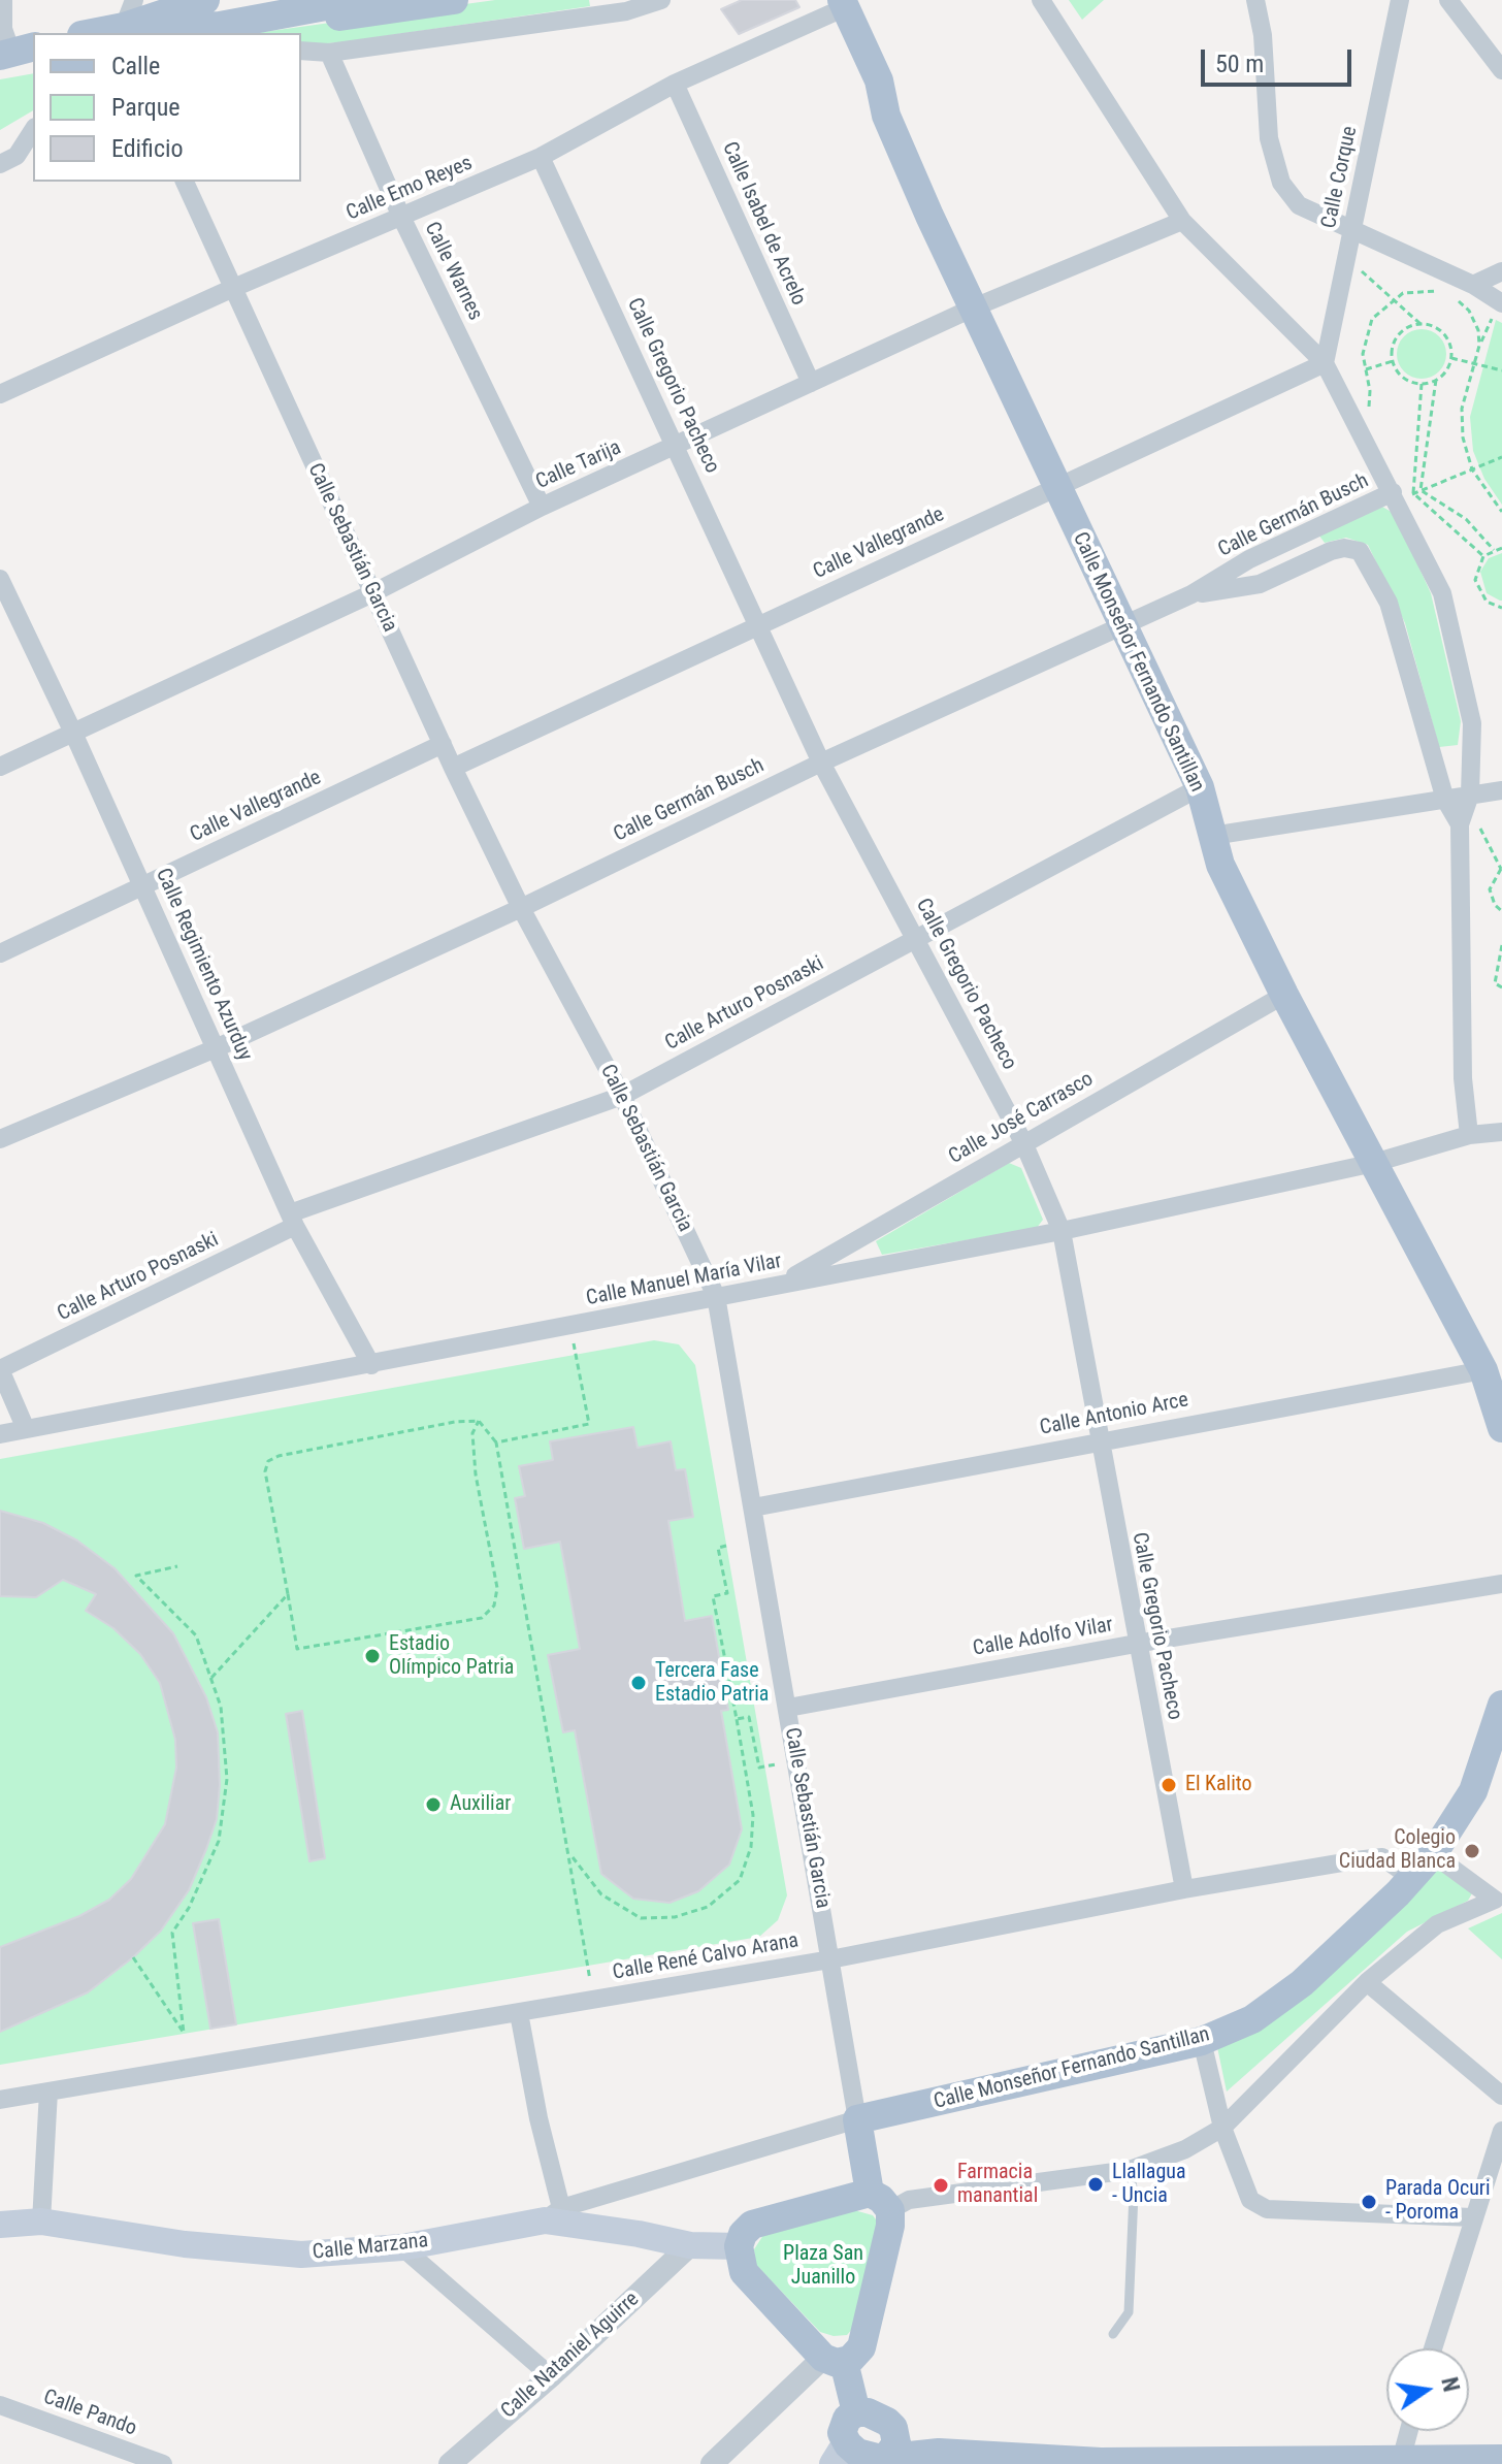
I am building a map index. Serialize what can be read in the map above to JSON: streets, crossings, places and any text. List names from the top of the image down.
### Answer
{
  "streets": {
    "main road": ["Calle Sebastián Garcia", "Calle Monseñor Fernando Santillan", "Calle Marzana"],
    "street": [
      "Calle Corque",
      "Calle Emo Reyes",
      "Calle Isabel de Acrelo",
      "Calle Warnes",
      "Calle Gregorio Pacheco",
      "Calle Tarija",
      "Calle Germán Busch",
      "Calle Vallegrande",
      "Calle Regimiento Azurduy",
      "Calle Arturo Posnaski",
      "Calle José Carrasco",
      "Calle Manuel María Vilar",
      "Calle Antonio Arce",
      "Calle Adolfo Vilar",
      "Calle René Calvo Arana",
      "Calle Nataniel Aguirre",
      "Calle Pando"
    ]
  },
  "crossings": [
    ["Calle Corque", "Calle Vallegrande"],
    ["Calle Emo Reyes", "Calle Isabel de Acrelo"],
    ["Calle Emo Reyes", "Calle Warnes"],
    ["Calle Emo Reyes", "Calle Gregorio Pacheco"],
    ["Calle Emo Reyes", "Calle Sebastián Garcia"],
    ["Calle Emo Reyes", "Calle Monseñor Fernando Santillan"],
    ["Calle Isabel de Acrelo", "Calle Tarija"],
    ["Calle Warnes", "Calle Tarija"],
    ["Calle Gregorio Pacheco", "Calle Tarija"],
    ["Calle Gregorio Pacheco", "Calle Germán Busch"],
    ["Calle Gregorio Pacheco", "Calle Vallegrande"],
    ["Calle Gregorio Pacheco", "Calle Arturo Posnaski"],
    ["Calle Gregorio Pacheco", "Calle José Carrasco"],
    ["Calle Gregorio Pacheco", "Calle Manuel María Vilar"],
    ["Calle Gregorio Pacheco", "Calle Antonio Arce"],
    ["Calle Gregorio Pacheco", "Calle Adolfo Vilar"],
    ["Calle Gregorio Pacheco", "Calle René Calvo Arana"],
    ["Calle Tarija", "Calle Sebastián Garcia"],
    ["Calle Tarija", "Calle Monseñor Fernando Santillan"],
    ["Calle Tarija", "Calle Regimiento Azurduy"],
    ["Calle Germán Busch", "Calle Sebastián Garcia"],
    ["Calle Germán Busch", "Calle Monseñor Fernando Santillan"],
    ["Calle Germán Busch", "Calle Regimiento Azurduy"],
    ["Calle Vallegrande", "Calle Sebastián Garcia"],
    ["Calle Vallegrande", "Calle Monseñor Fernando Santillan"],
    ["Calle Vallegrande", "Calle Regimiento Azurduy"],
    ["Calle Sebastián Garcia", "Calle Monseñor Fernando Santillan"],
    ["Calle Sebastián Garcia", "Calle Arturo Posnaski"],
    ["Calle Sebastián Garcia", "Calle Manuel María Vilar"],
    ["Calle Sebastián Garcia", "Calle Antonio Arce"],
    ["Calle Sebastián Garcia", "Calle Adolfo Vilar"],
    ["Calle Sebastián Garcia", "Calle René Calvo Arana"],
    ["Calle Monseñor Fernando Santillan", "Calle Arturo Posnaski"],
    ["Calle Monseñor Fernando Santillan", "Calle José Carrasco"],
    ["Calle Monseñor Fernando Santillan", "Calle Manuel María Vilar"],
    ["Calle Monseñor Fernando Santillan", "Calle Antonio Arce"],
    ["Calle Monseñor Fernando Santillan", "Calle René Calvo Arana"],
    ["Calle Monseñor Fernando Santillan", "Calle Marzana"],
    ["Calle Regimiento Azurduy", "Calle Arturo Posnaski"],
    ["Calle Regimiento Azurduy", "Calle Manuel María Vilar"],
    ["Calle José Carrasco", "Calle Manuel María Vilar"],
    ["Calle Marzana", "Calle Nataniel Aguirre"]
  ],
  "parks": ["Plaza San Juanillo"],
  "places": [
    "Estadio Olímpico Patria",
    "Tercera Fase Estadio Patria",
    "El Kalito",
    "Auxiliar",
    "Colegio Ciudad Blanca",
    "Llallagua - Uncia",
    "Farmacia manantial",
    "Parada Ocuri - Poroma"
  ],
  "legend": ["Calle", "Parque", "Edificio"],
  "scale_bar": "50 m",
  "north": "right"
}
